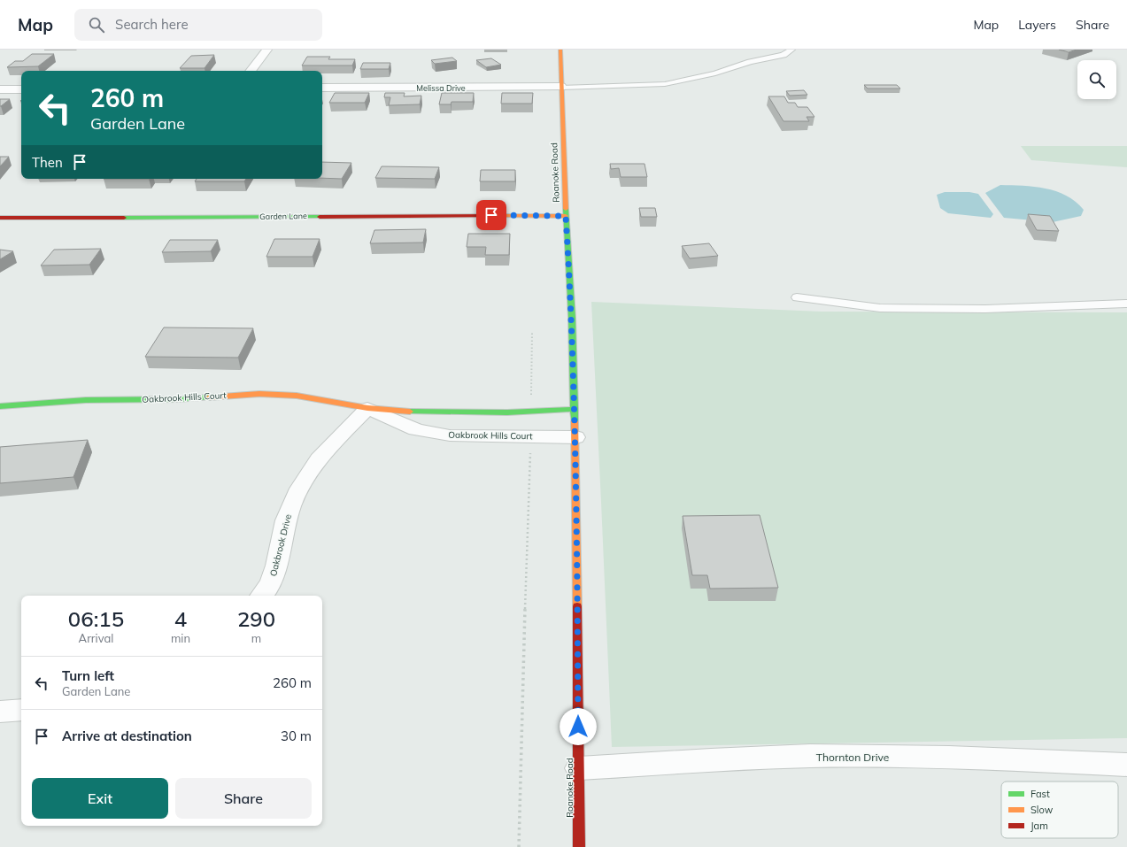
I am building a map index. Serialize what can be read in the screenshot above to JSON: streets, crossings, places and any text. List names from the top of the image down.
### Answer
{
  "streets": {
    "street": [
      "Melissa Drive",
      "Roanoke Road",
      "Garden Lane",
      "Oakbrook Hills Court",
      "Oakbrook Drive",
      "Thornton Drive"
    ]
  },
  "crossings": [
    ["Melissa Drive", "Roanoke Road"],
    ["Roanoke Road", "Garden Lane"],
    ["Roanoke Road", "Oakbrook Hills Court"],
    ["Roanoke Road", "Thornton Drive"],
    ["Oakbrook Hills Court", "Oakbrook Drive"]
  ],
  "legend": ["Fast", "Slow", "Jam"],
  "page": {
    "header": "Map",
    "search": "Search here",
    "nav": ["Map", "Layers", "Share"],
    "turn": ["260 m", "Garden Lane"],
    "then": "Then",
    "eta": [
      "06:15",
      "Arrival",
      "4",
      "min",
      "290",
      "m"
    ],
    "list": [
      {
        "name": "Turn left",
        "note": "Garden Lane",
        "value": "260 m"
      },
      {
        "name": "Arrive at destination",
        "value": "30 m"
      }
    ],
    "buttons": ["Exit", "Share"]
  }
}
